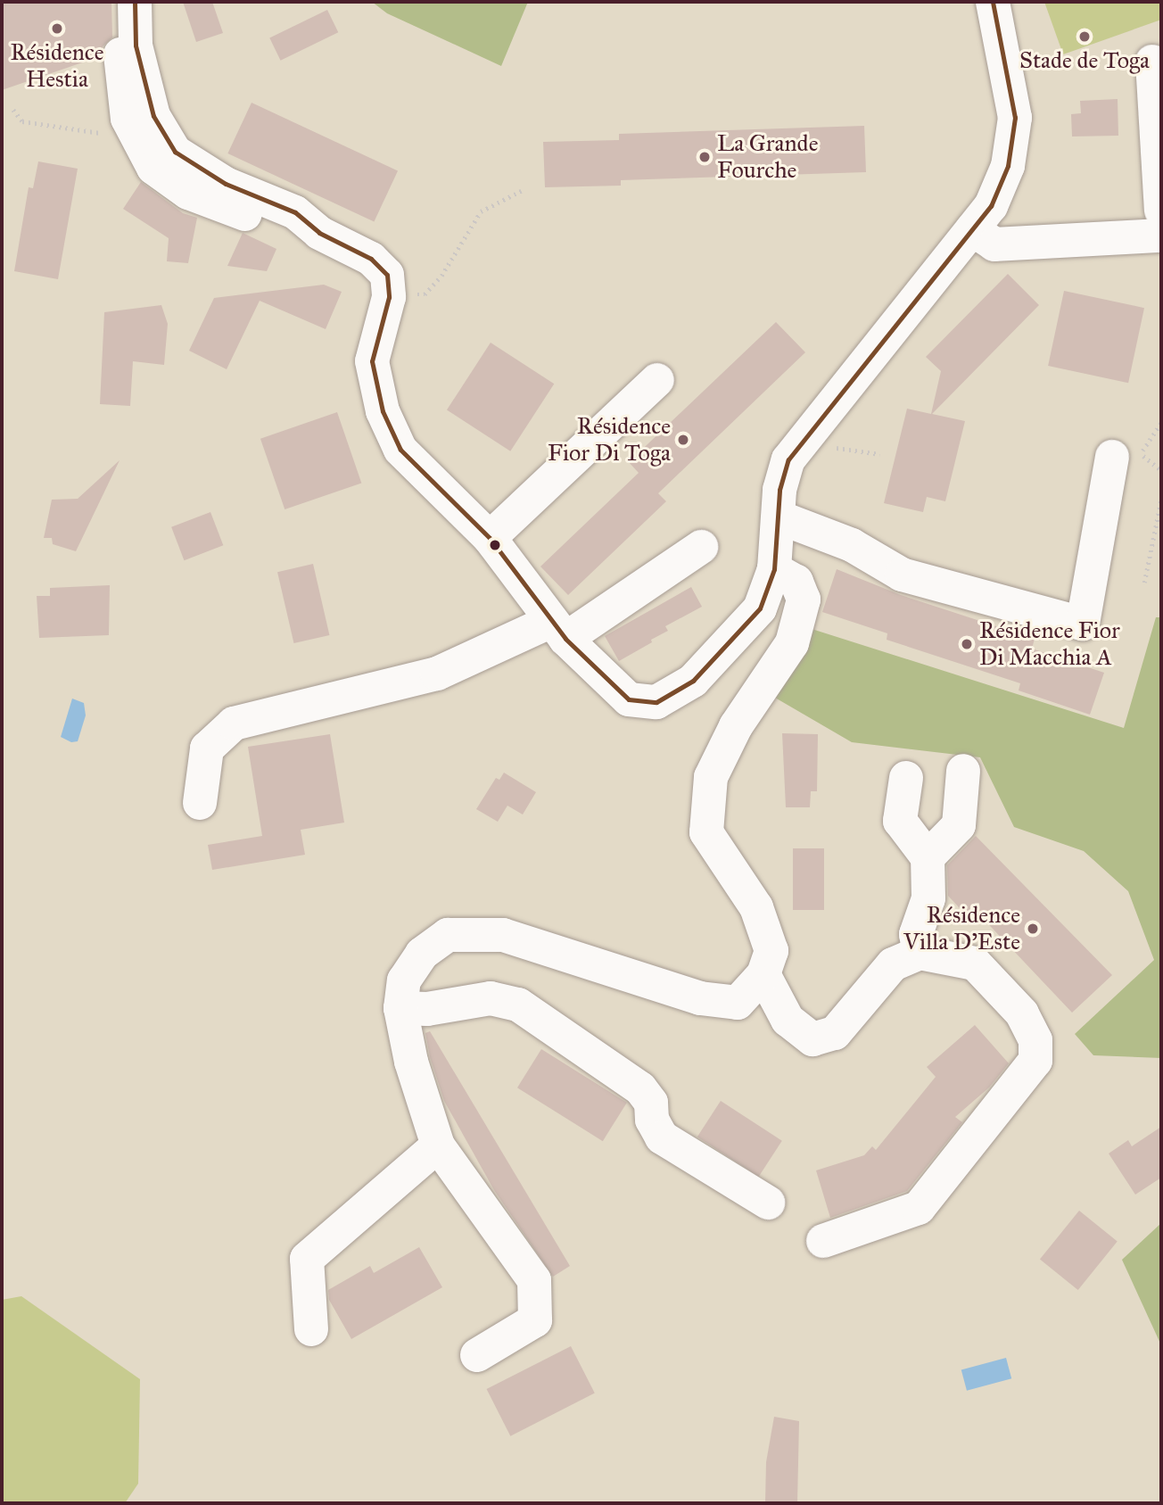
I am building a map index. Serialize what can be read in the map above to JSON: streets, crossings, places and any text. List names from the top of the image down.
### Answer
{
  "places": [
    "Résidence Hestia",
    "Stade de Toga",
    "La Grande Fourche",
    "Résidence Fior Di Toga",
    "Résidence Fior Di Macchia A",
    "Résidence Villa D'Este"
  ]
}
